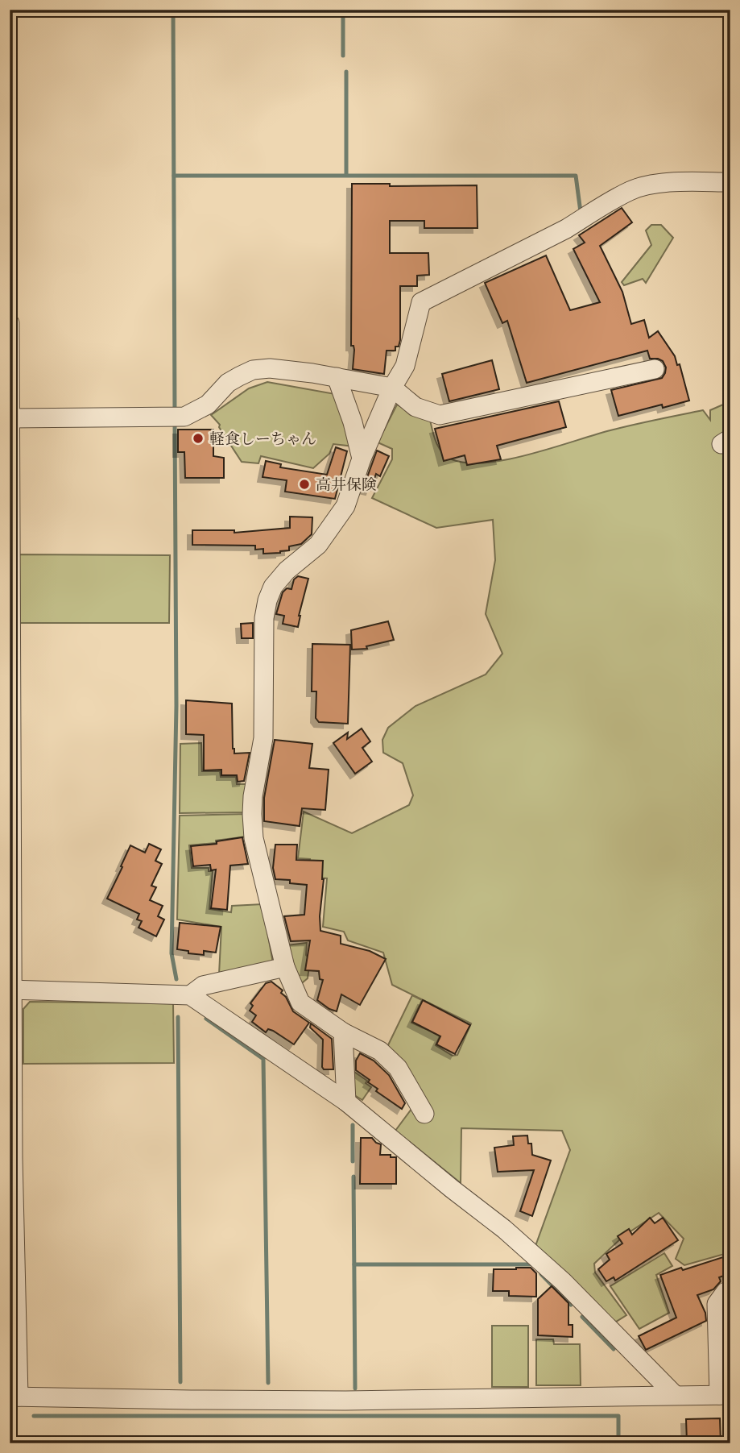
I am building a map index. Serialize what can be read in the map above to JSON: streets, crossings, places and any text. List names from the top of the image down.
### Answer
{
  "places": ["軽食しーちゃん", "高井保険"]
}
